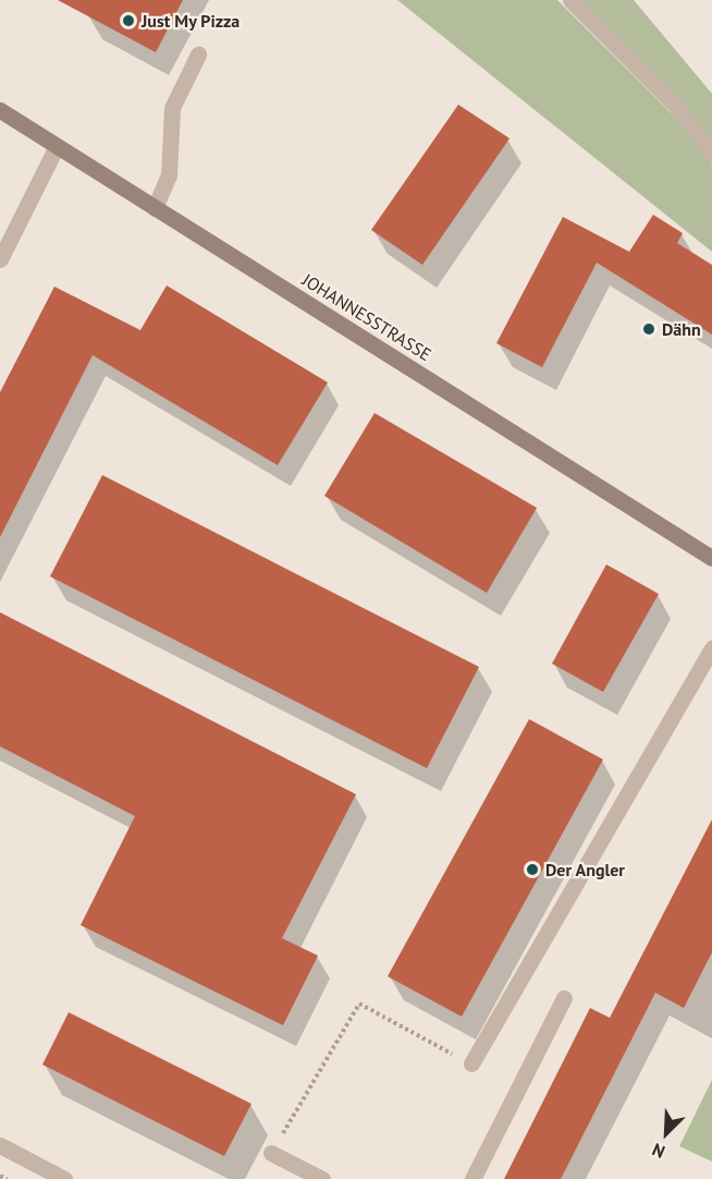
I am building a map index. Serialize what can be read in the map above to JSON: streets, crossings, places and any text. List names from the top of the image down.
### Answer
{
  "streets": {
    "main road": ["JOHANNESSTRASSE"]
  },
  "places": ["Just My Pizza", "Dähn", "Der Angler"],
  "north": "bottom left"
}
